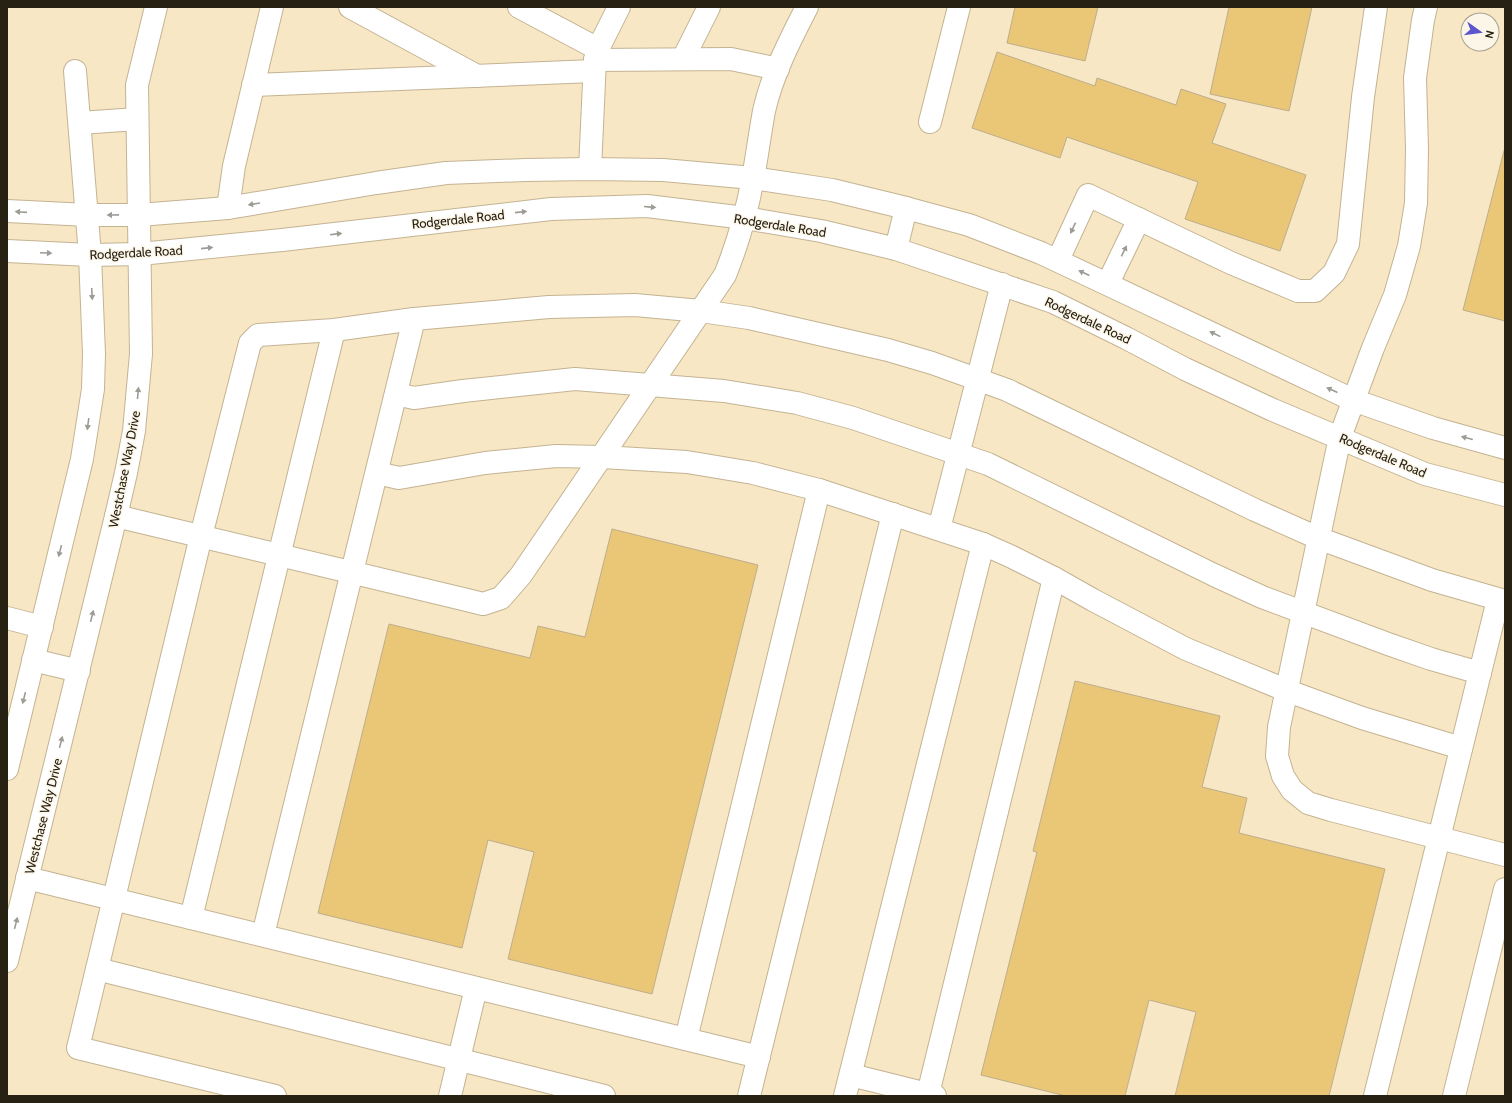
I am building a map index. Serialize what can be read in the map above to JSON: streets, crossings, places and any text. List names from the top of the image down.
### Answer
{
  "streets": {
    "street": ["Rodgerdale Road", "Westchase Way Drive"]
  },
  "crossings": [
    ["Rodgerdale Road", "Westchase Way Drive"]
  ],
  "north": "right"
}
